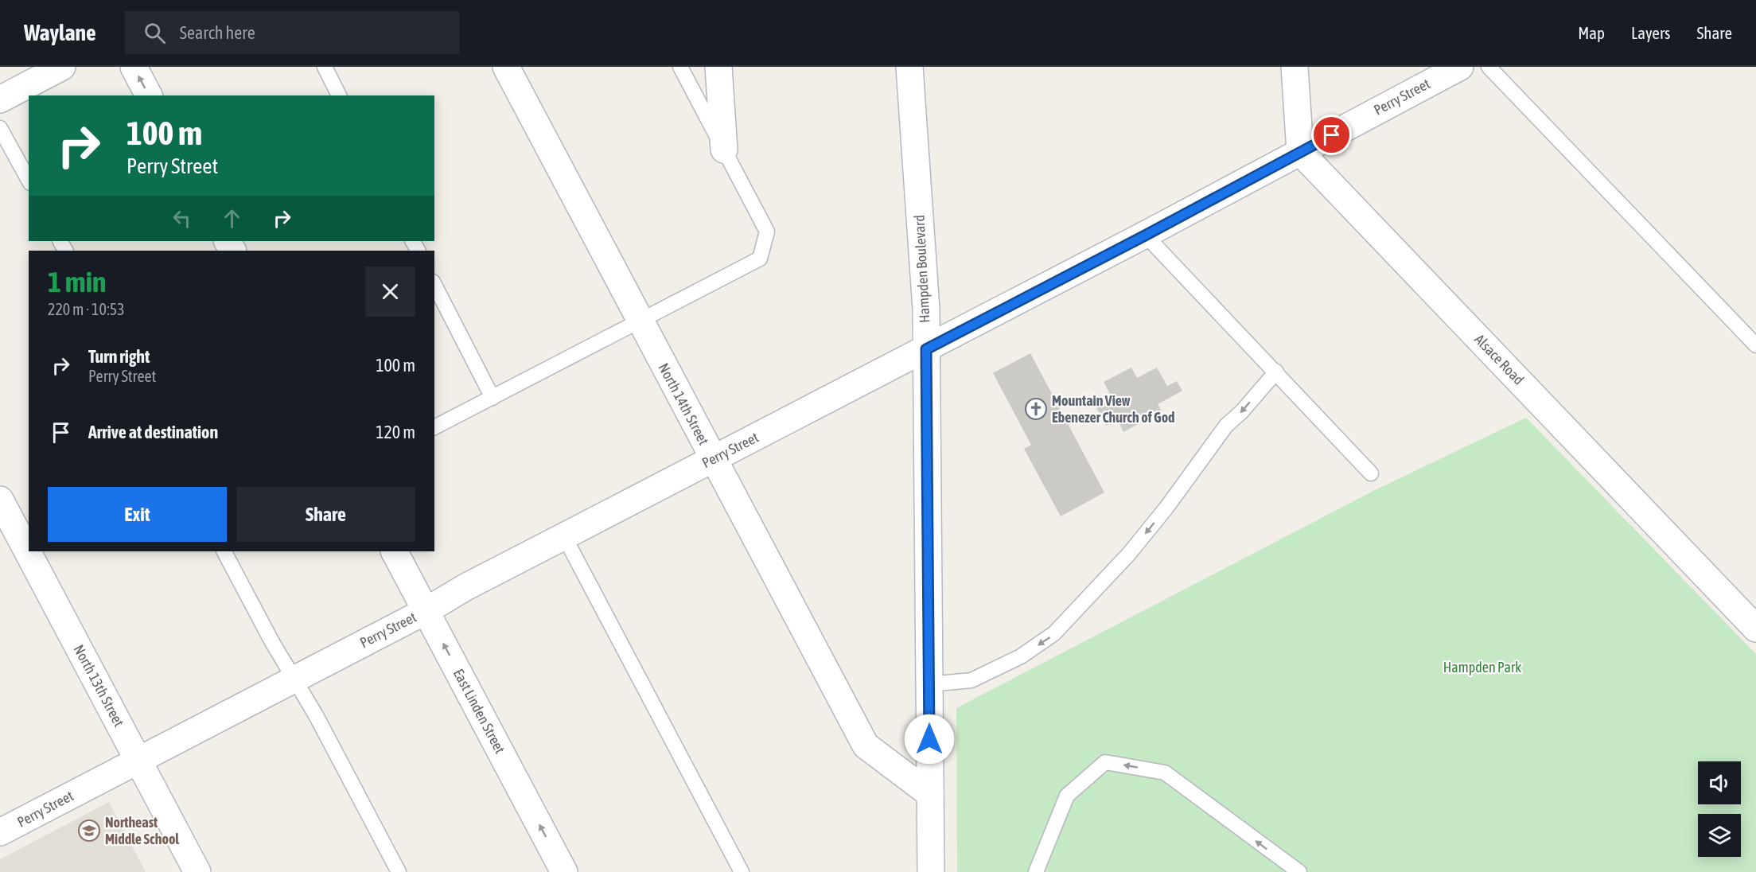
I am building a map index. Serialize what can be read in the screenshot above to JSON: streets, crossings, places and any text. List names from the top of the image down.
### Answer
{
  "streets": {
    "street": [
      "Perry Street",
      "Hampden Boulevard",
      "Alsace Road",
      "North 14th Street",
      "North 13th Street",
      "East Linden Street"
    ]
  },
  "crossings": [
    ["Perry Street", "Hampden Boulevard"],
    ["Perry Street", "Alsace Road"],
    ["Perry Street", "North 14th Street"],
    ["Perry Street", "North 13th Street"],
    ["Perry Street", "East Linden Street"],
    ["Hampden Boulevard", "North 14th Street"]
  ],
  "one_way": ["East Linden Street"],
  "parks": ["Hampden Park"],
  "places": {
    "church": ["Mountain View Ebenezer Church of God"],
    "school or university": ["Northeast Middle School"]
  },
  "page": {
    "header": "Waylane",
    "search": "Search here",
    "nav": ["Map", "Layers", "Share"],
    "turn": ["100 m", "Perry Street"],
    "heading": ["1 min", "220 m · 10:53"],
    "list": [
      {
        "name": "Turn right",
        "note": "Perry Street",
        "value": "100 m"
      },
      {
        "name": "Arrive at destination",
        "value": "120 m"
      }
    ],
    "buttons": ["Exit", "Share"]
  }
}
